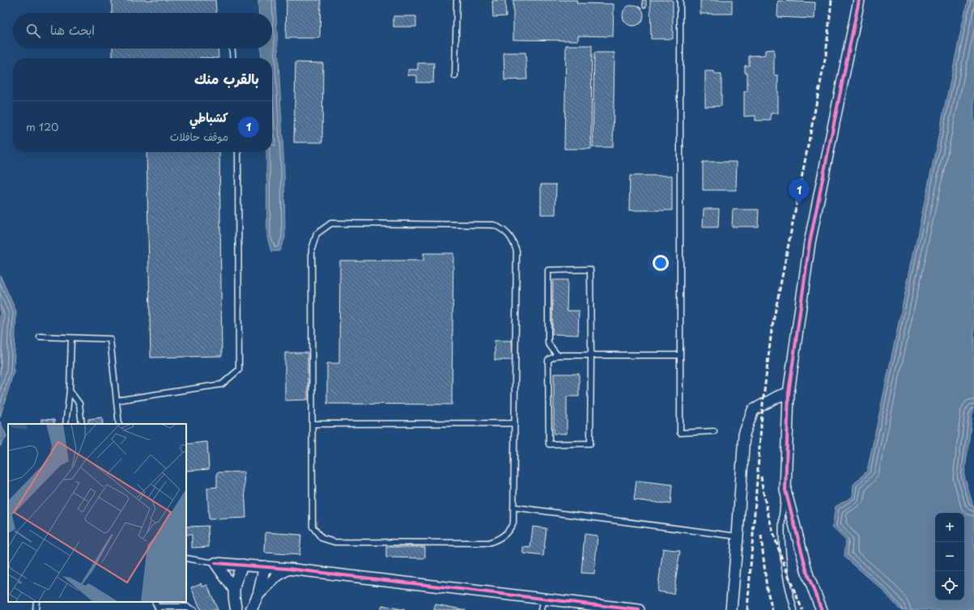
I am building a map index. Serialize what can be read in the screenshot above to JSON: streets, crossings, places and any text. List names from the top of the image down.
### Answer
{
  "page": {
    "search": "ابحث هنا",
    "heading": "بالقرب منك",
    "list": [
      {
        "mark": "1",
        "name": "كشباطي",
        "note": "موقف حافلات",
        "value": "120 m"
      }
    ],
    "pins": "1",
    "map_buttons": ["+", "−"]
  }
}
